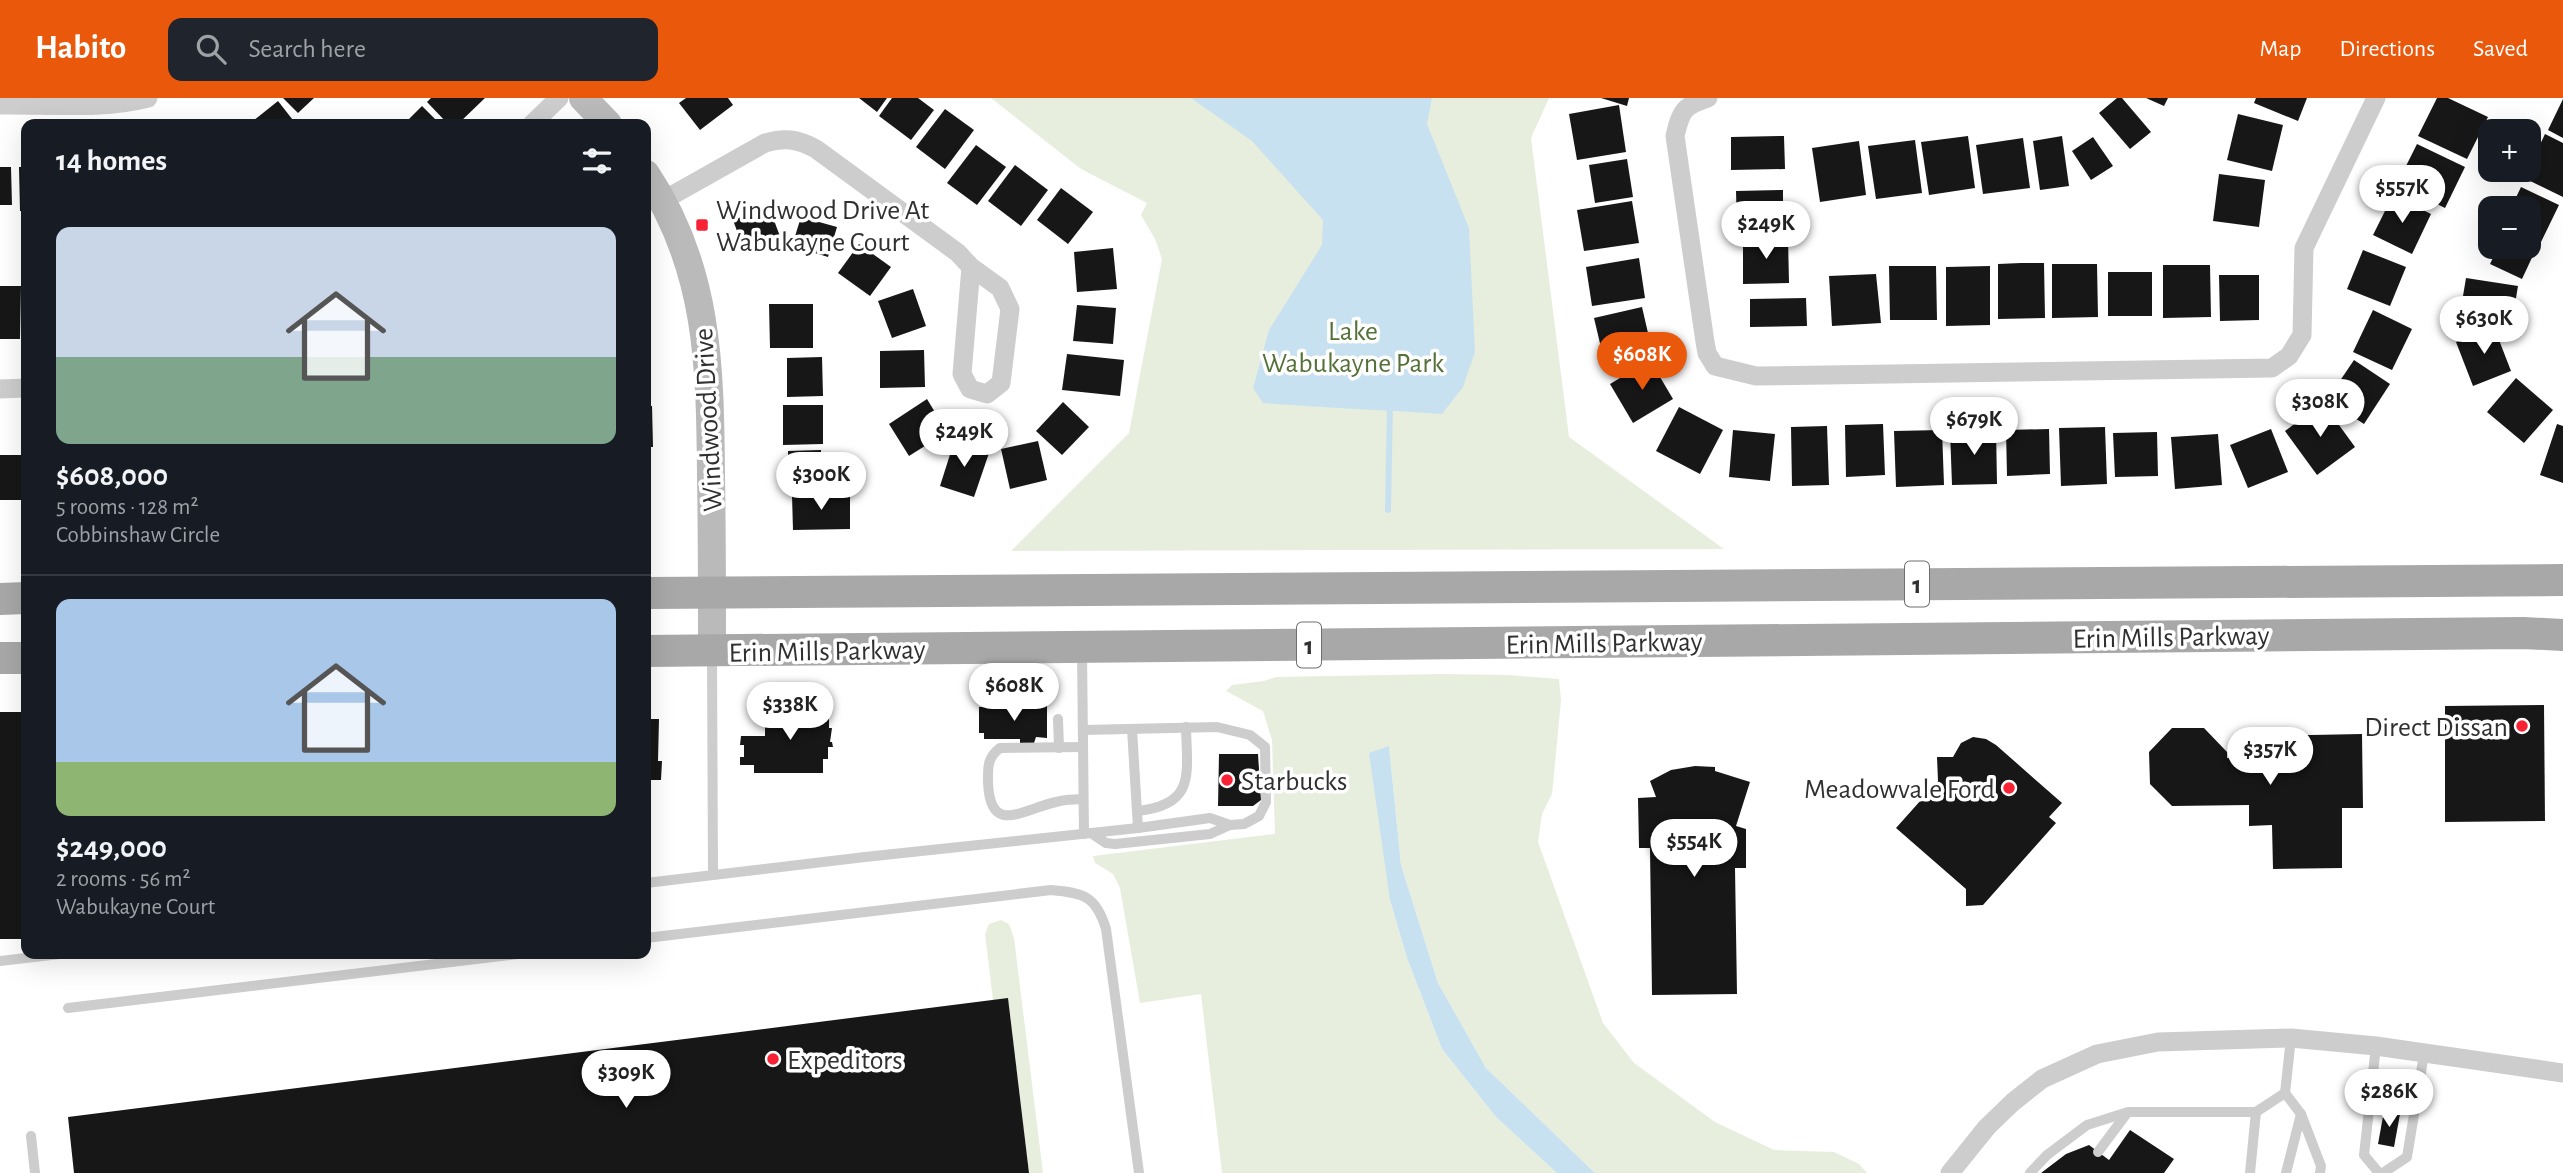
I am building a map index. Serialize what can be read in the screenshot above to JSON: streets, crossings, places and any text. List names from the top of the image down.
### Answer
{
  "streets": {
    "main road": ["1", "Erin Mills Parkway"],
    "street": ["Windwood Drive"]
  },
  "crossings": [
    ["Windwood Drive", "Erin Mills Parkway"]
  ],
  "parks": ["Lake Wabukayne Park"],
  "places": {
    "transit": ["Windwood Drive At Wabukayne Court"],
    "other": [
      "Direct Dissan",
      "Starbucks",
      "Meadowvale Ford",
      "Expeditors"
    ]
  },
  "page": {
    "header": "Habito",
    "search": "Search here",
    "nav": ["Map", "Directions", "Saved"],
    "map_buttons": ["+", "−"],
    "heading": "14 homes",
    "price": [
      "$557K",
      "$249K",
      "$630K",
      "$608K",
      "$308K",
      "$679K",
      "$249K",
      "$300K",
      "$608K",
      "$338K",
      "$357K",
      "$554K",
      "$309K",
      "$286K"
    ],
    "list": [
      {
        "name": "$608,000",
        "note": "5 rooms · 128 m² · Cobbinshaw Circle"
      },
      {
        "name": "$249,000",
        "note": "2 rooms · 56 m² · Wabukayne Court"
      }
    ]
  }
}
